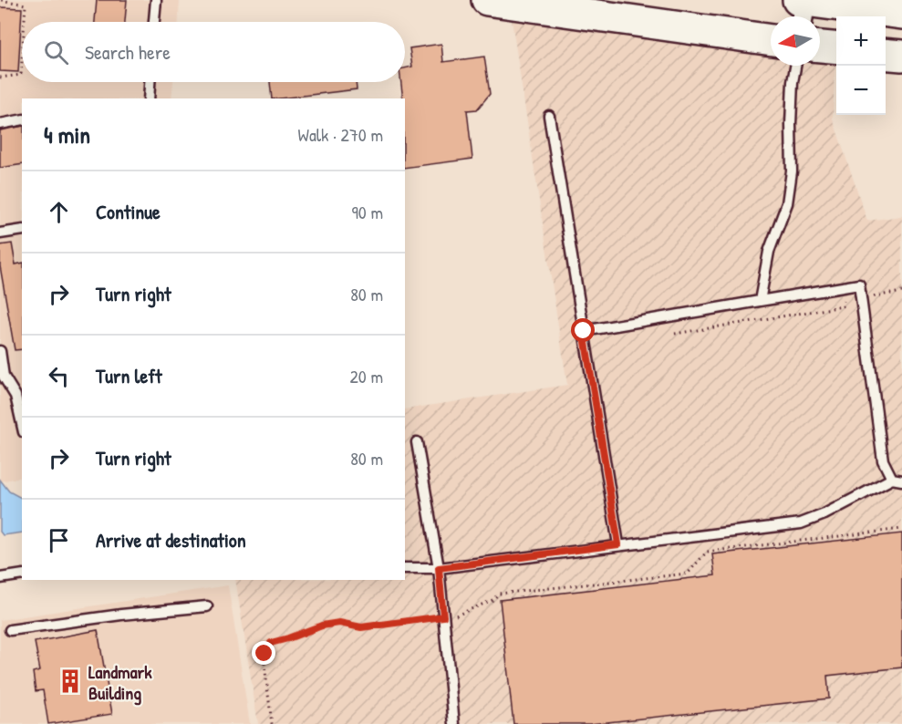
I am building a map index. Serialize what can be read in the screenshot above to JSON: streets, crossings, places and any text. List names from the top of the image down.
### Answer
{
  "places": {
    "building": ["Landmark Building"]
  },
  "north": "left",
  "page": {
    "map_buttons": ["+", "−"],
    "search": "Search here",
    "heading": ["4 min", "Walk · 270 m"],
    "list": [
      ["Continue", "90 m"],
      ["Turn right", "80 m"],
      ["Turn left", "20 m"],
      ["Turn right", "80 m"],
      "Arrive at destination"
    ]
  }
}
